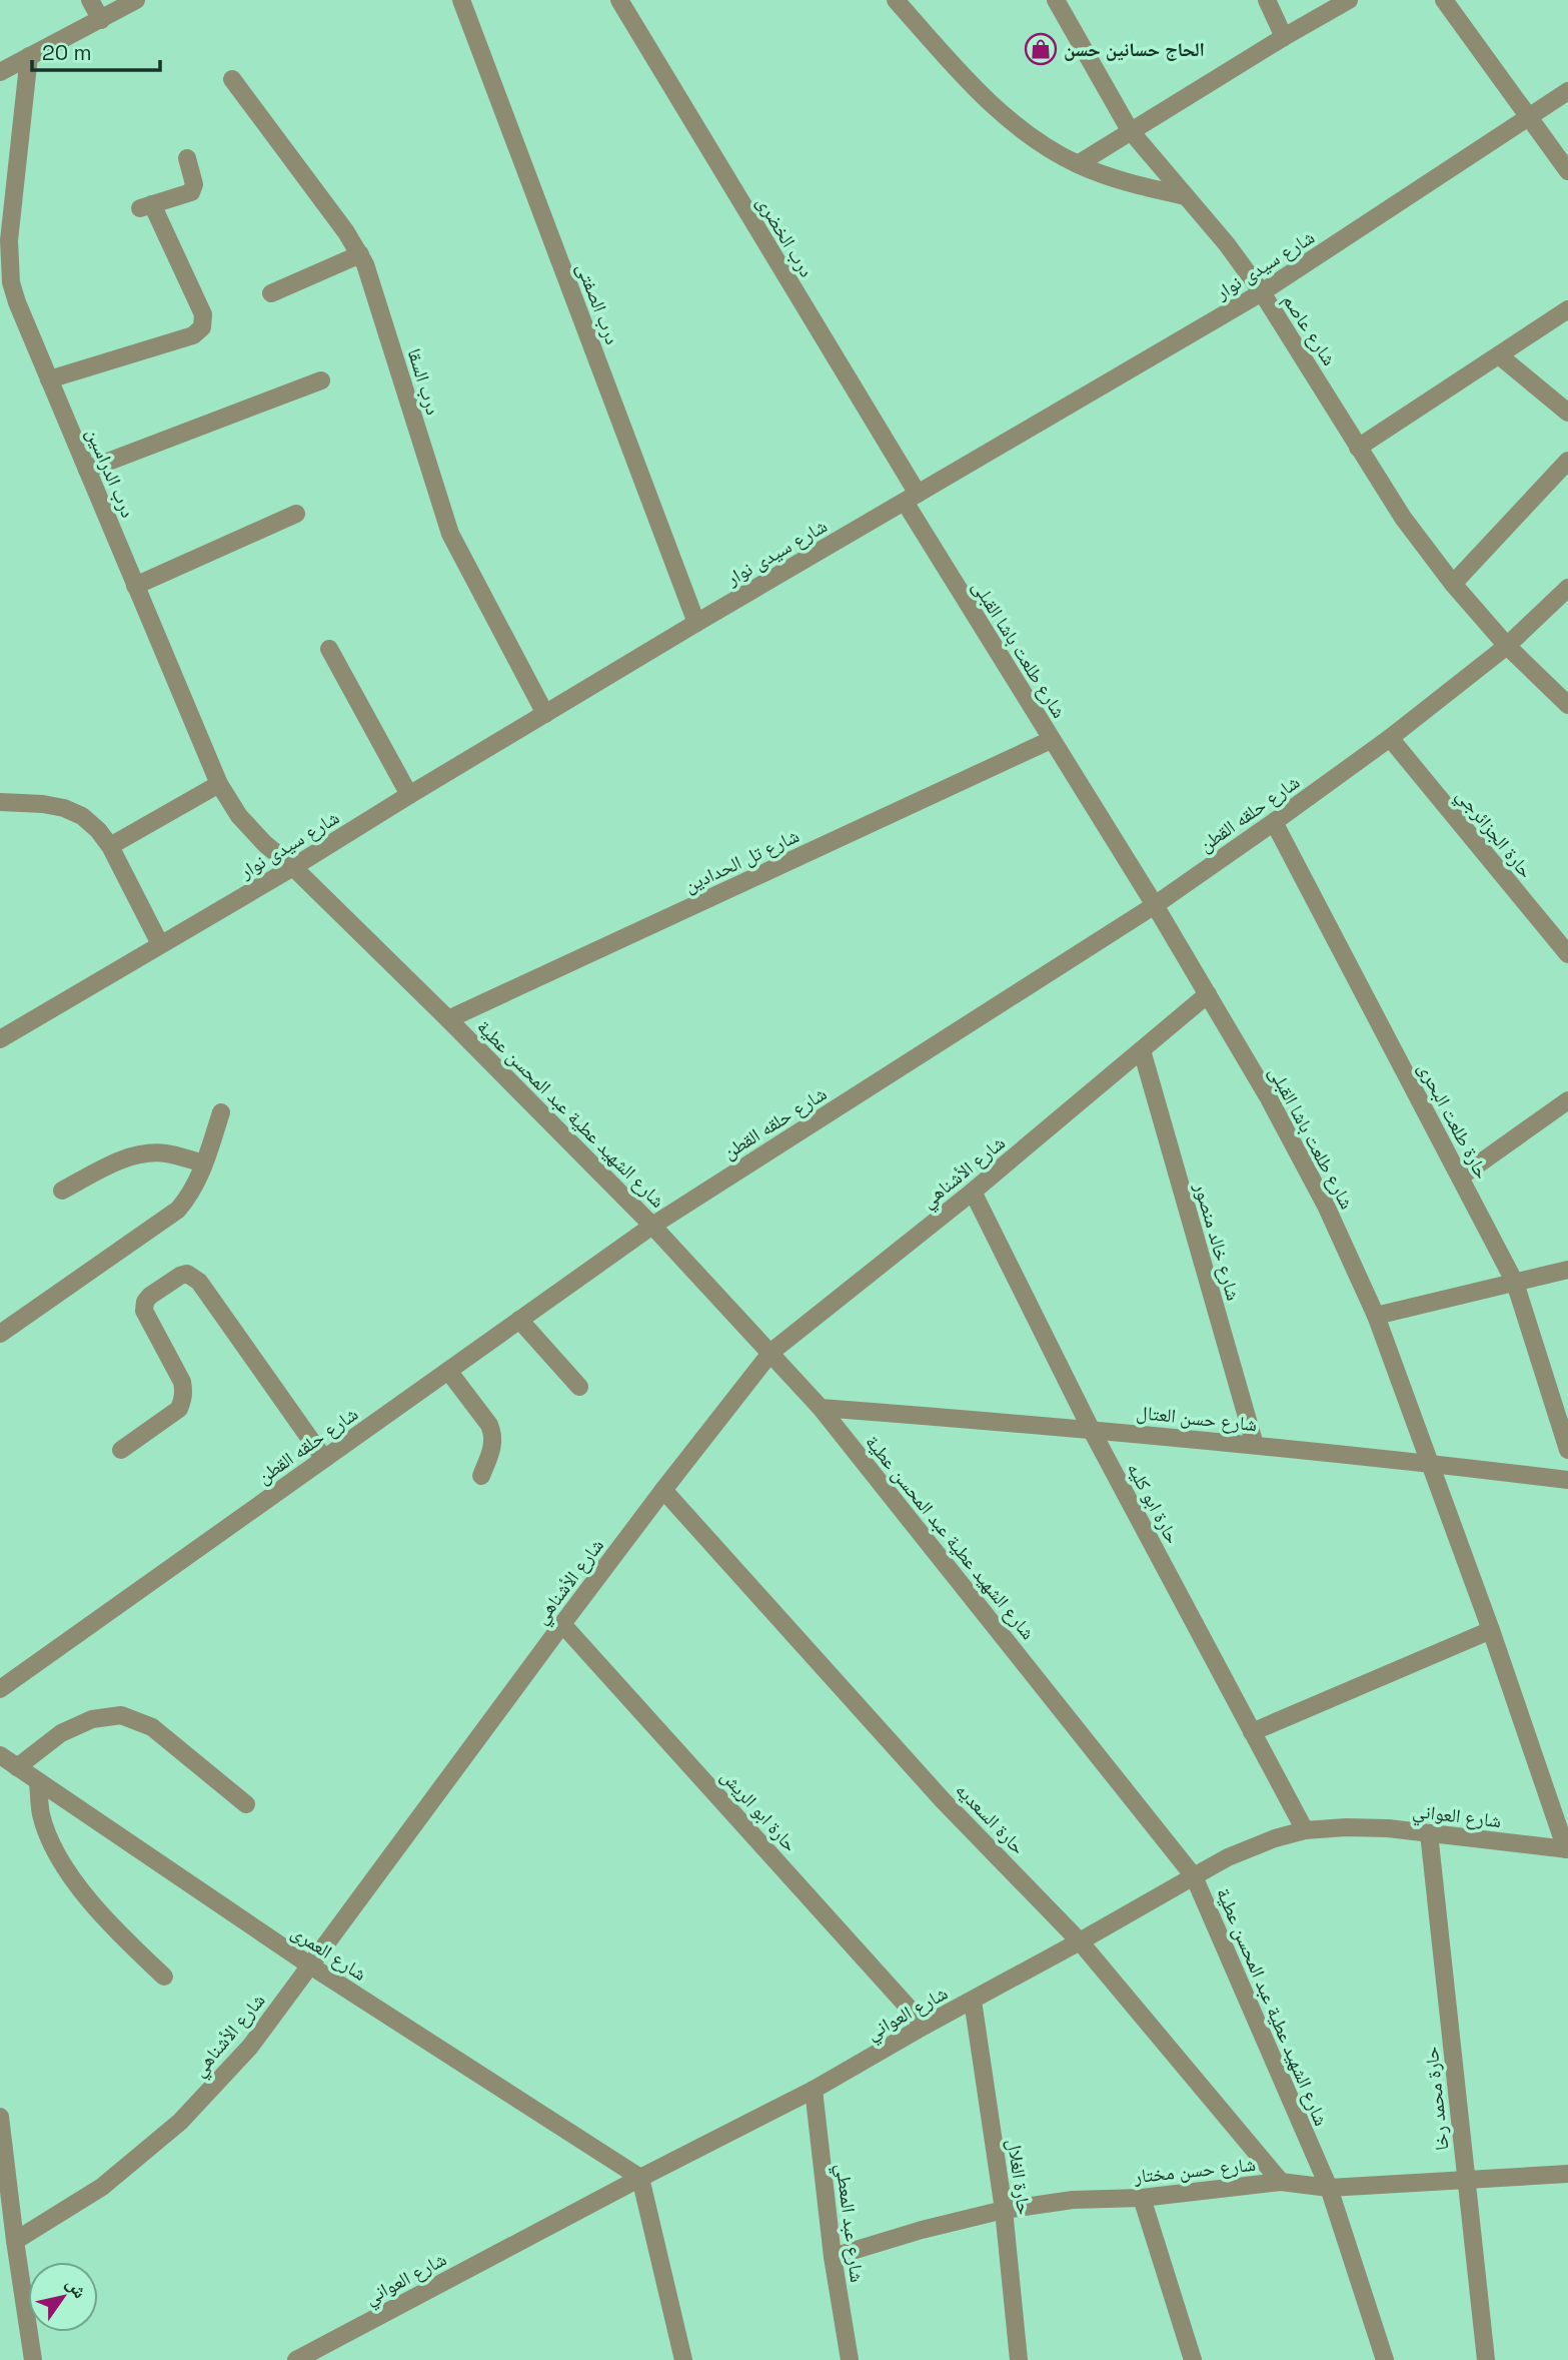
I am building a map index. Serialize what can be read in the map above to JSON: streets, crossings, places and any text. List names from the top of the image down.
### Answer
{
  "streets": {
    "street": [
      "درب الخضرى",
      "شارع سيدى نوار",
      "درب الصفتى",
      "شارع عاصم",
      "درب السقا",
      "درب الدراسين",
      "شارع طلعت باشا القبلى",
      "شارع حلقه القطن",
      "حارة الجزائرجي",
      "شارع تل الحدادين",
      "شارع الشهيد عطية عبد المحسن عطية",
      "حارة طلعت البحرى",
      "شارع الأشناهي",
      "شارع خالد منصور",
      "شارع حسن العتال",
      "حارة ابو كليه",
      "حارة ابو الريش",
      "شارع العواني",
      "حارة السعديه",
      "شارع العمرى",
      "حارة محمد رخا",
      "شارع حسن مختار",
      "حارة الغلال",
      "شارع عبد المعطي"
    ]
  },
  "crossings": [
    ["درب الخضرى", "شارع سيدى نوار"],
    ["درب الخضرى", "شارع طلعت باشا القبلى"],
    ["شارع سيدى نوار", "درب الصفتى"],
    ["شارع سيدى نوار", "شارع عاصم"],
    ["شارع سيدى نوار", "درب السقا"],
    ["شارع سيدى نوار", "درب الدراسين"],
    ["شارع سيدى نوار", "شارع طلعت باشا القبلى"],
    ["شارع سيدى نوار", "شارع الشهيد عطية عبد المحسن عطية"],
    ["شارع عاصم", "شارع حلقه القطن"],
    ["درب الدراسين", "شارع الشهيد عطية عبد المحسن عطية"],
    ["شارع طلعت باشا القبلى", "شارع حلقه القطن"],
    ["شارع طلعت باشا القبلى", "شارع تل الحدادين"],
    ["شارع طلعت باشا القبلى", "شارع الأشناهي"],
    ["شارع طلعت باشا القبلى", "شارع حسن العتال"],
    ["شارع طلعت باشا القبلى", "شارع العواني"],
    ["شارع حلقه القطن", "حارة الجزائرجي"],
    ["شارع حلقه القطن", "شارع الشهيد عطية عبد المحسن عطية"],
    ["شارع حلقه القطن", "حارة طلعت البحرى"],
    ["شارع تل الحدادين", "شارع الشهيد عطية عبد المحسن عطية"],
    ["شارع الشهيد عطية عبد المحسن عطية", "شارع الأشناهي"],
    ["شارع الشهيد عطية عبد المحسن عطية", "شارع حسن العتال"],
    ["شارع الشهيد عطية عبد المحسن عطية", "شارع العواني"],
    ["شارع الشهيد عطية عبد المحسن عطية", "شارع حسن مختار"],
    ["شارع الأشناهي", "شارع خالد منصور"],
    ["شارع الأشناهي", "حارة ابو كليه"],
    ["شارع الأشناهي", "حارة ابو الريش"],
    ["شارع الأشناهي", "حارة السعديه"],
    ["شارع الأشناهي", "شارع العمرى"],
    ["شارع خالد منصور", "شارع حسن العتال"],
    ["شارع حسن العتال", "حارة ابو كليه"],
    ["حارة ابو كليه", "شارع العواني"],
    ["حارة ابو الريش", "شارع العواني"],
    ["شارع العواني", "حارة السعديه"],
    ["شارع العواني", "شارع العمرى"],
    ["شارع العواني", "حارة محمد رخا"],
    ["شارع العواني", "حارة الغلال"],
    ["شارع العواني", "شارع عبد المعطي"],
    ["حارة السعديه", "شارع حسن مختار"],
    ["حارة محمد رخا", "شارع حسن مختار"],
    ["شارع حسن مختار", "حارة الغلال"],
    ["شارع حسن مختار", "شارع عبد المعطي"]
  ],
  "places": {
    "shop": ["الحاج حسانين حسن"]
  },
  "scale_bar": "20 m",
  "north": "top right"
}
